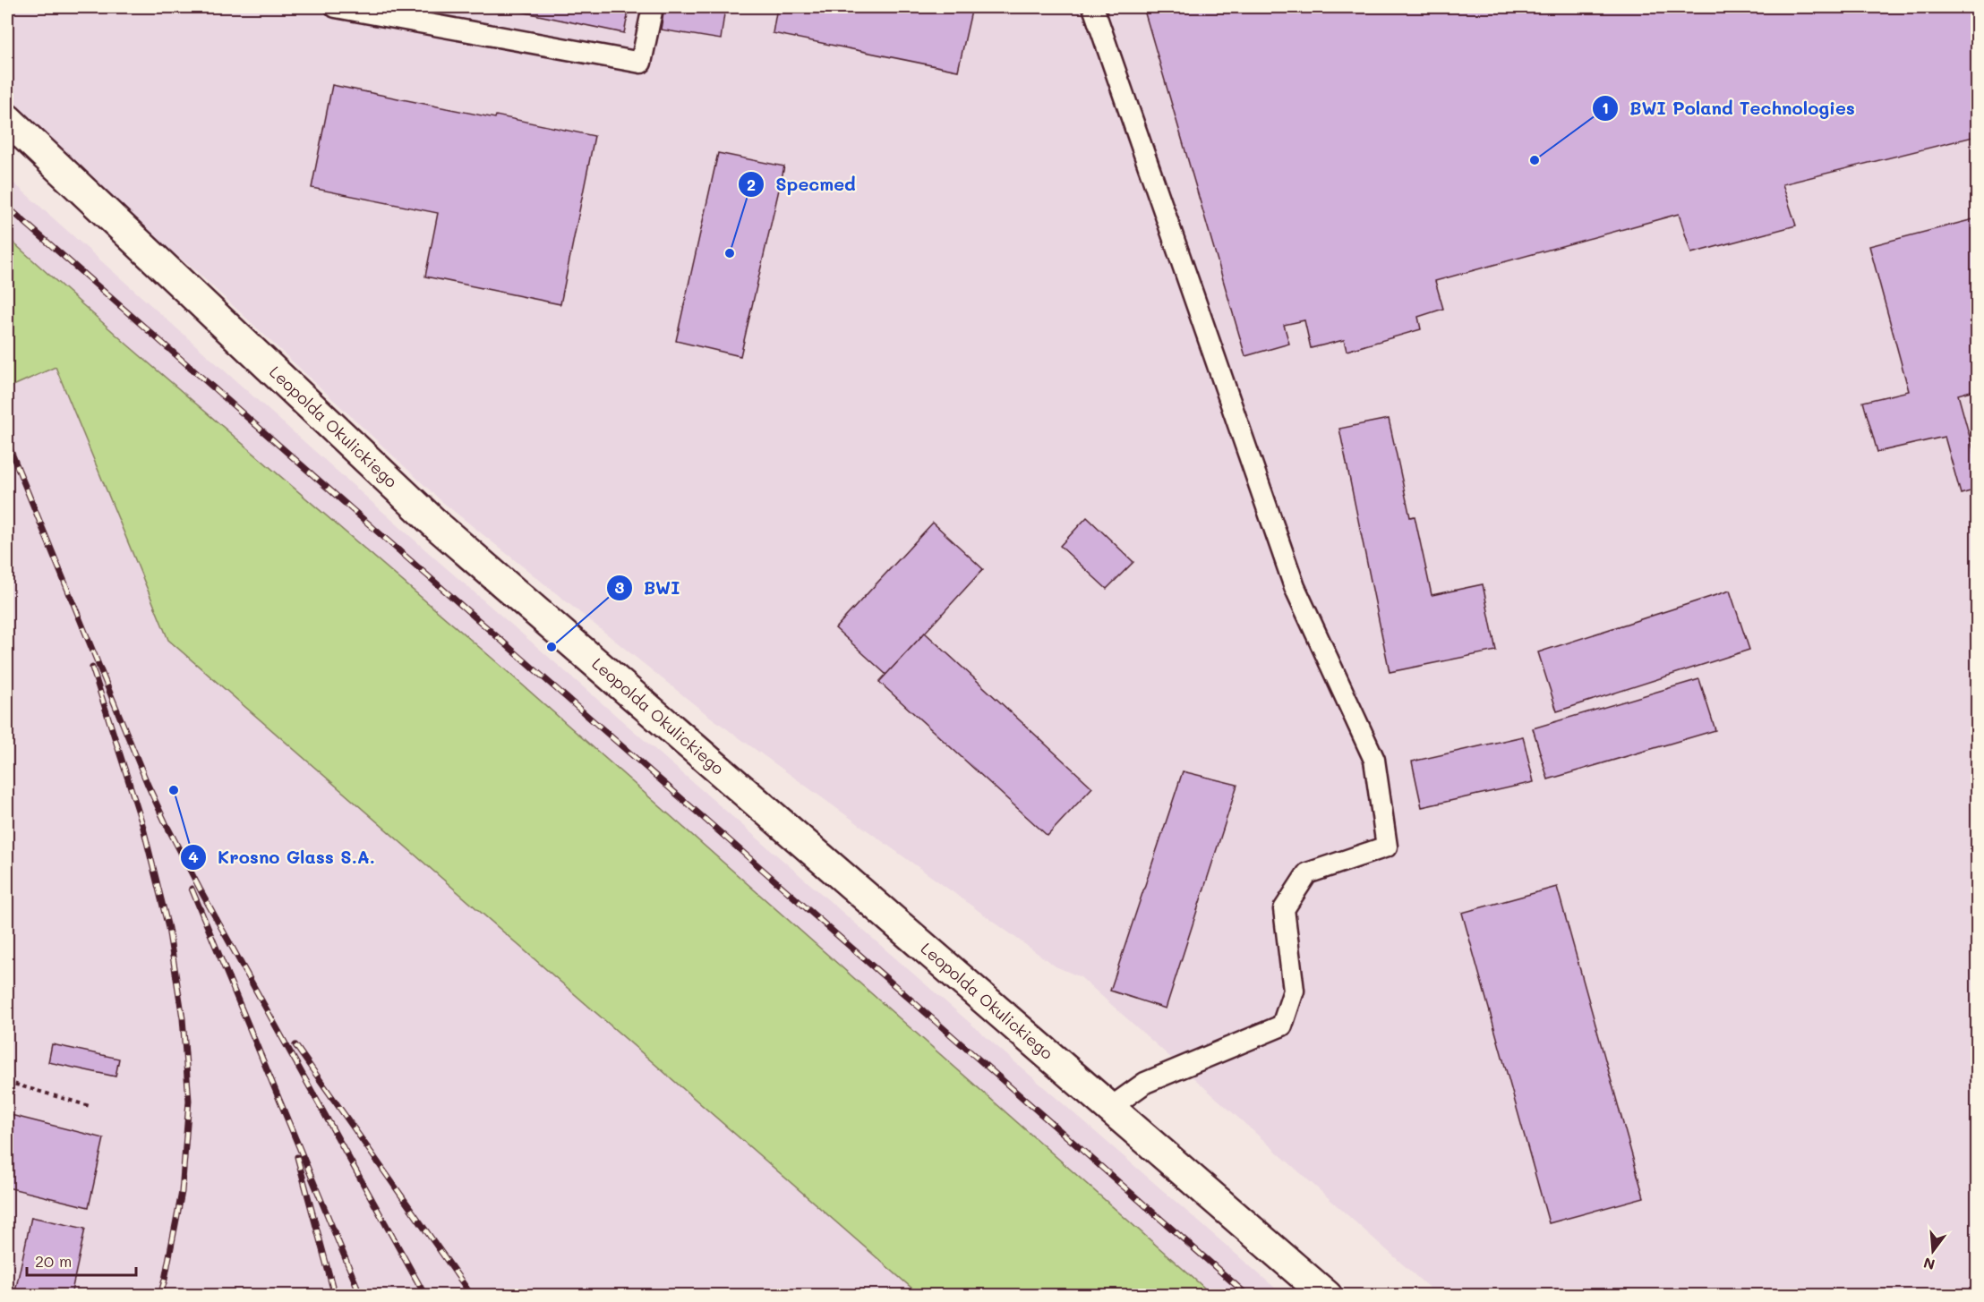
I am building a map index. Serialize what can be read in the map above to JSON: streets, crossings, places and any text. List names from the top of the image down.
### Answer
{
  "streets": {
    "street": ["Leopolda Okulickiego"]
  },
  "places": [
    "BWI Poland Technologies",
    "Specmed",
    "BWI",
    "Krosno Glass S.A."
  ],
  "scale_bar": "20 m",
  "north": "bottom"
}
